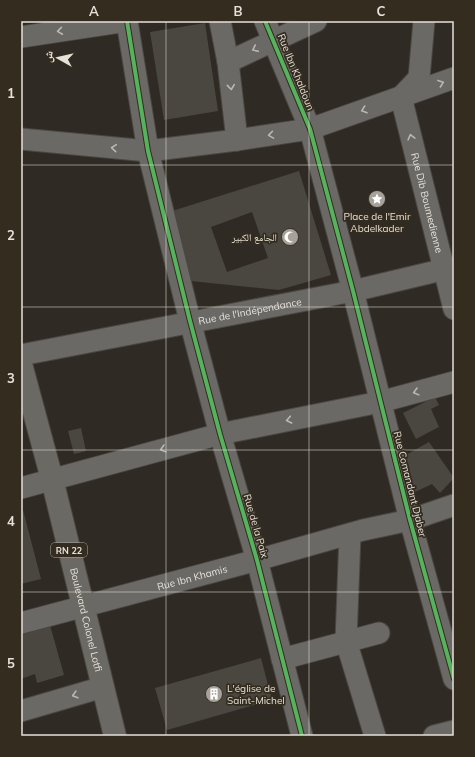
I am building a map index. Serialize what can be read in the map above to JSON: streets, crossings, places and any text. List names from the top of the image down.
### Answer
{
  "streets": {
    "main road": ["RN 22", "Boulevard Colonel Lotfi"],
    "street": [
      "Rue Ibn Khaldoun",
      "Rue Dib Boumedienne",
      "Rue de l'Indépendance",
      "Rue Comandant Djaber",
      "Rue de la Paix",
      "Rue Ibn Khamis"
    ]
  },
  "crossings": [
    ["Rue Ibn Khaldoun", "Rue de l'Indépendance"],
    ["Rue Ibn Khaldoun", "Rue Comandant Djaber"],
    ["Rue Dib Boumedienne", "Rue de l'Indépendance"],
    ["Rue de l'Indépendance", "Rue Comandant Djaber"],
    ["Rue de l'Indépendance", "Rue de la Paix"],
    ["Rue de la Paix", "Rue Ibn Khamis"],
    ["Rue Ibn Khamis", "Boulevard Colonel Lotfi"]
  ],
  "one_way": ["Rue Dib Boumedienne"],
  "places": {
    "place": ["Place de l'Emir Abdelkader"],
    "mosque": ["الجامع الكبير"],
    "building": ["L'église de Saint-Michel"]
  },
  "north": "left",
  "grid": {
    "columns": ["A", "B", "C"],
    "rows": [
      "1",
      "2",
      "3",
      "4",
      "5"
    ]
  }
}
